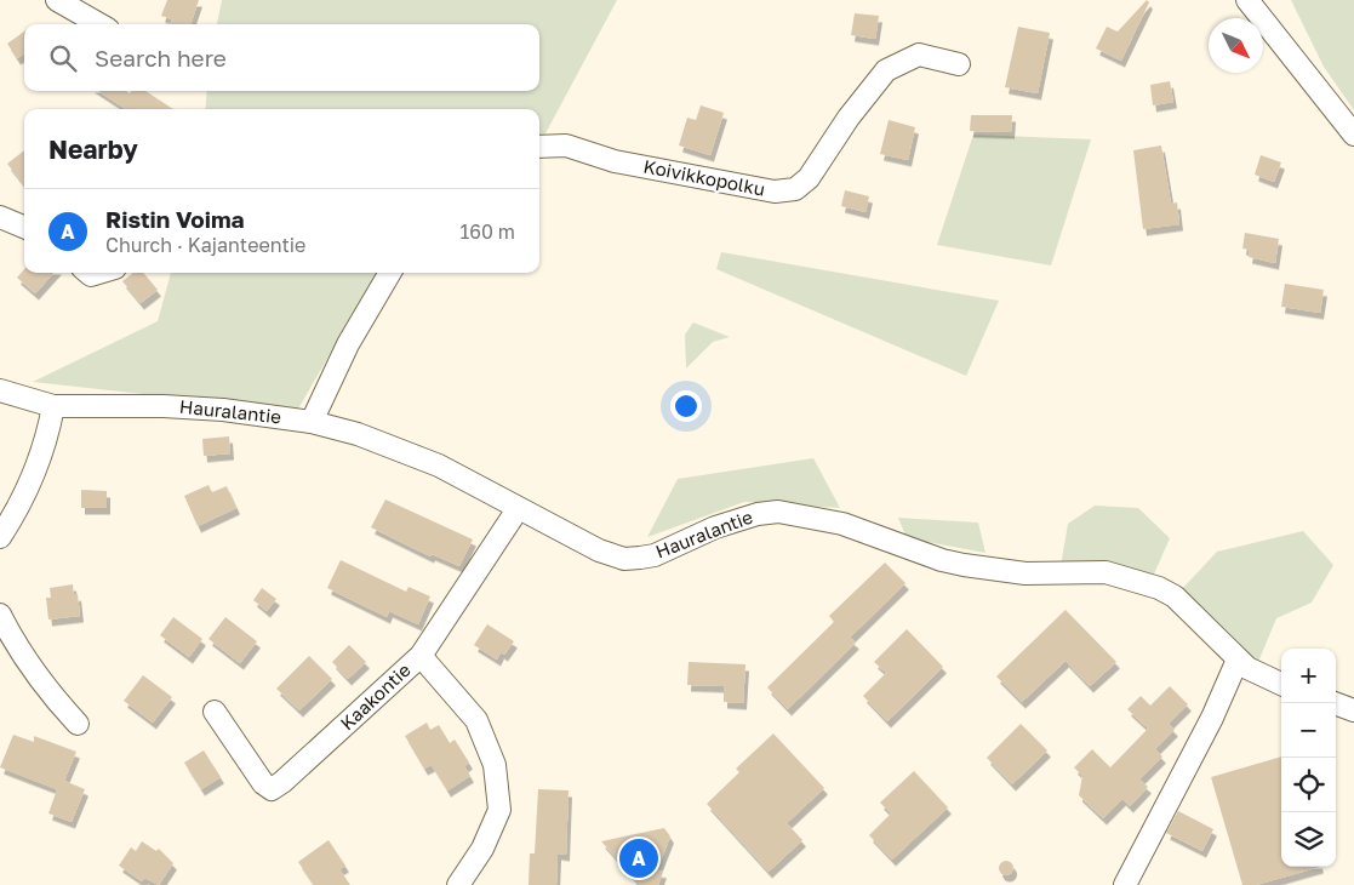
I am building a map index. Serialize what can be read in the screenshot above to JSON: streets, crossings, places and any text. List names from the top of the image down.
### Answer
{
  "streets": {
    "street": ["Koivikkopolku", "Hauralantie", "Kaakontie"]
  },
  "crossings": [
    ["Hauralantie", "Kaakontie"]
  ],
  "north": "bottom right",
  "page": {
    "search": "Search here",
    "heading": "Nearby",
    "list": [
      {
        "mark": "A",
        "name": "Ristin Voima",
        "note": "Church · Kajanteentie",
        "value": "160 m"
      }
    ],
    "map_buttons": ["+", "−"],
    "pins": "A"
  }
}
